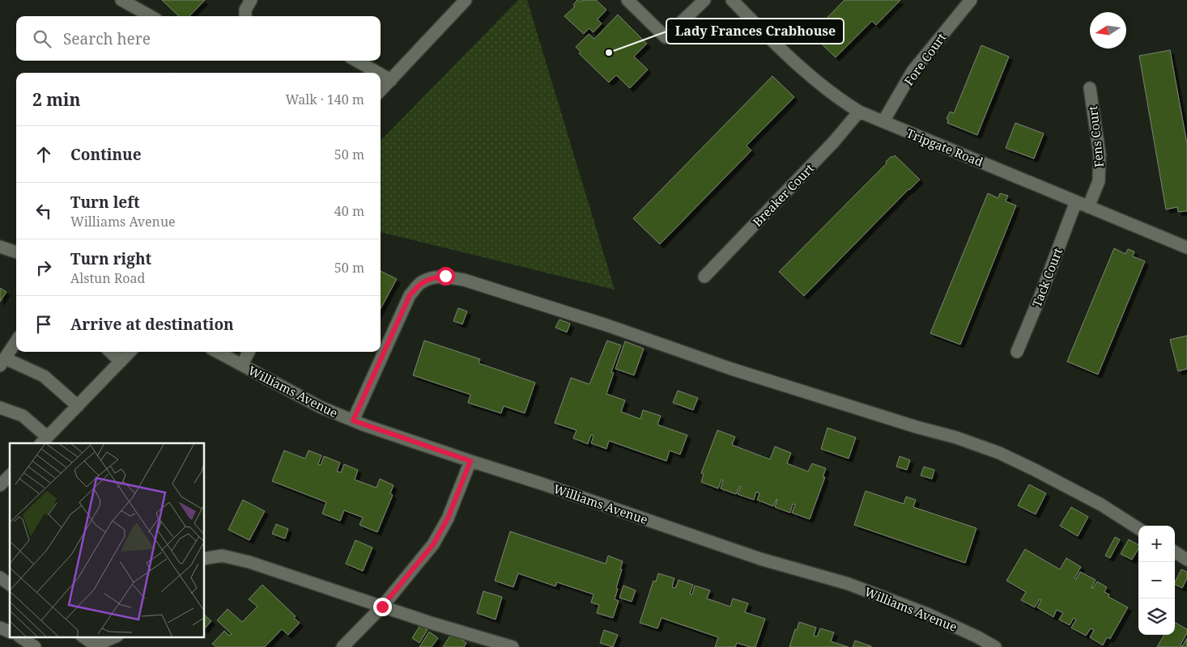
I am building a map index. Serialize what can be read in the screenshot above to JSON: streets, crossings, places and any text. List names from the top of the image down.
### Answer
{
  "streets": {
    "street": [
      "Fore Court",
      "Fens Court",
      "Tripgate Road",
      "Breaker Court",
      "Tack Court",
      "Williams Avenue"
    ]
  },
  "crossings": [
    ["Fore Court", "Tripgate Road"],
    ["Fens Court", "Tripgate Road"],
    ["Tripgate Road", "Breaker Court"],
    ["Tripgate Road", "Tack Court"]
  ],
  "places": ["Lady Frances Crabhouse"],
  "north": "left",
  "page": {
    "search": "Search here",
    "heading": ["2 min", "Walk · 140 m"],
    "list": [
      ["Continue", "50 m"],
      ["Turn left", "Williams Avenue", "40 m"],
      ["Turn right", "Alstun Road", "50 m"],
      "Arrive at destination"
    ],
    "map_buttons": ["+", "−"]
  }
}
